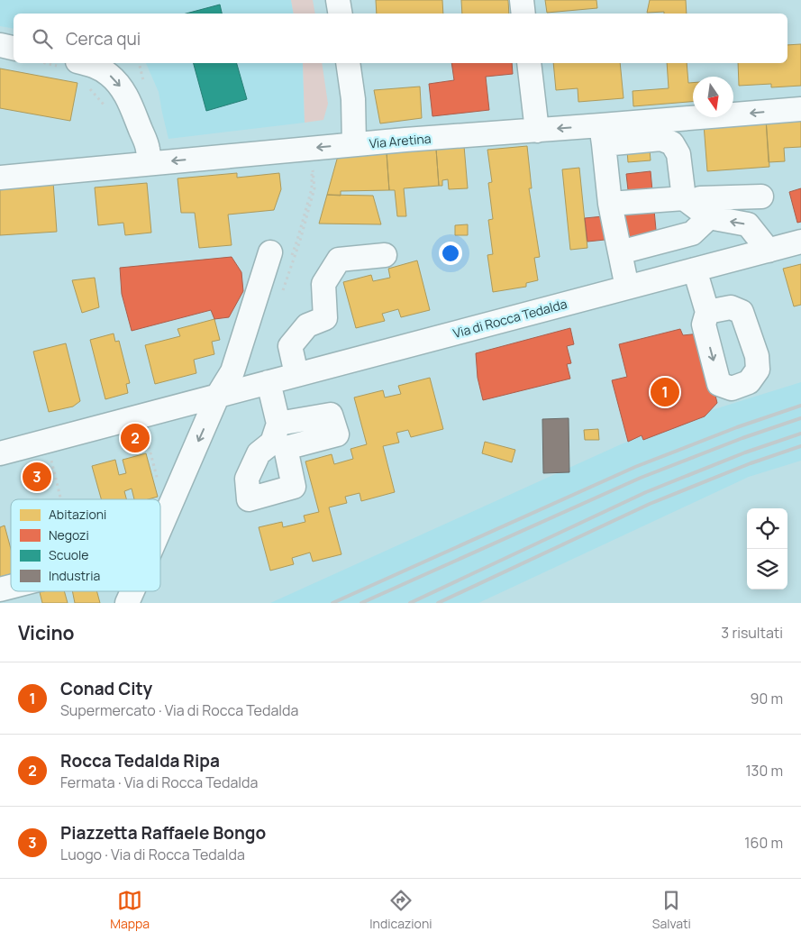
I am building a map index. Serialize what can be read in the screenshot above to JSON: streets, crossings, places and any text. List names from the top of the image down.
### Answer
{
  "streets": {
    "street": ["Via Aretina", "Via di Rocca Tedalda"]
  },
  "legend": [
    "Abitazioni",
    "Negozi",
    "Scuole",
    "Industria"
  ],
  "north": "bottom",
  "page": {
    "search": "Cerca qui",
    "pins": ["1", "2", "3"],
    "heading": ["Vicino", "3 risultati"],
    "list": [
      {
        "mark": "1",
        "name": "Conad City",
        "note": "Supermercato · Via di Rocca Tedalda",
        "value": "90 m"
      },
      {
        "mark": "2",
        "name": "Rocca Tedalda Ripa",
        "note": "Fermata · Via di Rocca Tedalda",
        "value": "130 m"
      },
      {
        "mark": "3",
        "name": "Piazzetta Raffaele Bongo",
        "note": "Luogo · Via di Rocca Tedalda",
        "value": "160 m"
      }
    ],
    "nav": ["Mappa", "Indicazioni", "Salvati"]
  }
}
